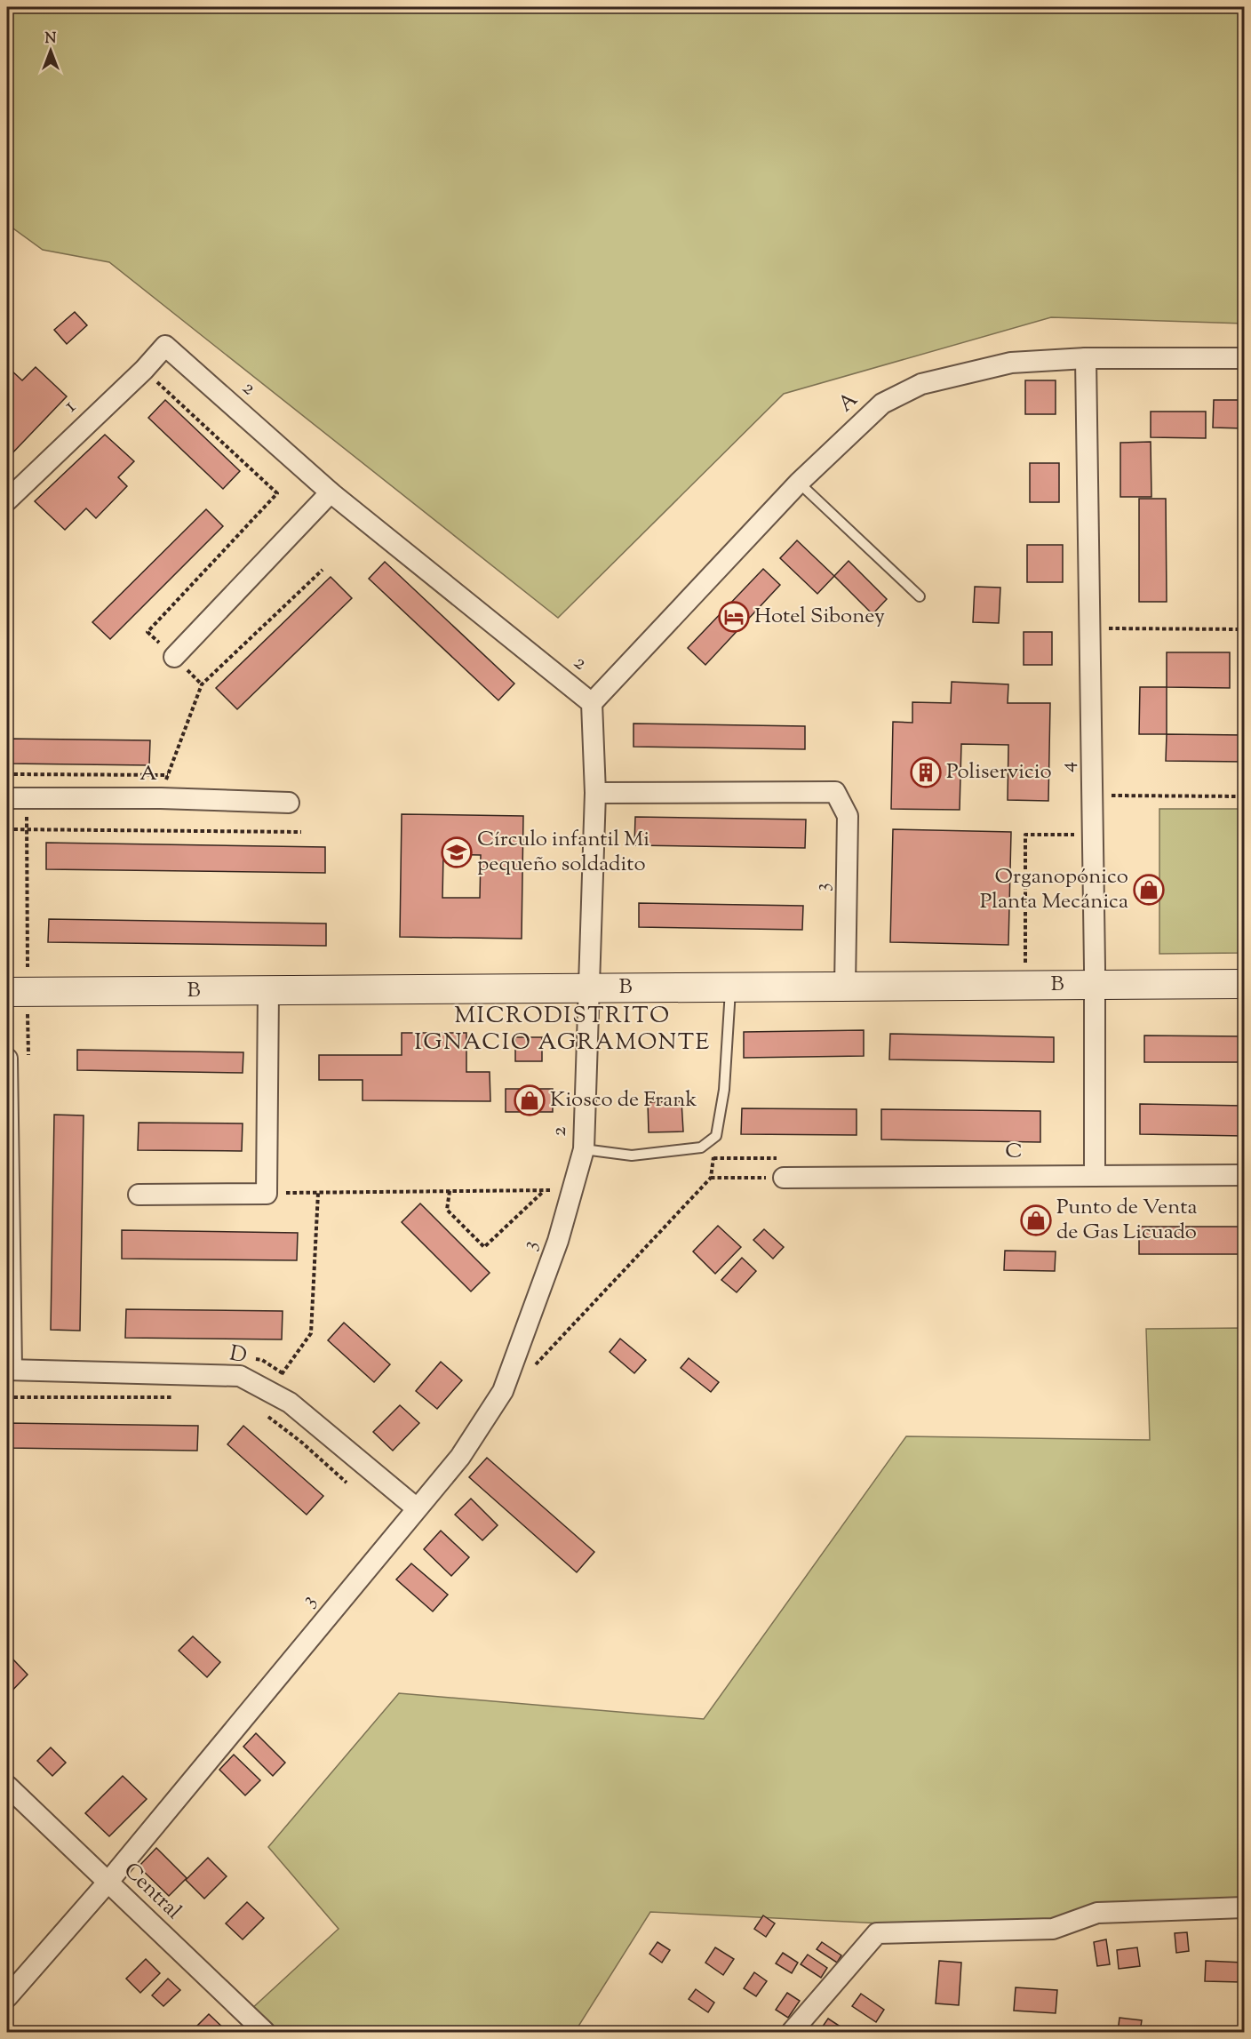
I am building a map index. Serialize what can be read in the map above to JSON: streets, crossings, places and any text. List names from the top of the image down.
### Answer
{
  "streets": {
    "street": [
      "2",
      "A",
      "1",
      "4",
      "3",
      "B",
      "C",
      "D",
      "Central"
    ]
  },
  "crossings": [
    ["2", "A"],
    ["2", "1"],
    ["2", "3"],
    ["2", "B"],
    ["A", "4"],
    ["4", "B"],
    ["4", "C"],
    ["3", "B"],
    ["3", "D"],
    ["3", "Central"]
  ],
  "districts": ["MICRODISTRITO IGNACIO AGRAMONTE"],
  "places": {
    "hotel": ["Hotel Siboney"],
    "building": ["Poliservicio"],
    "school or university": ["Círculo infantil Mi pequeño soldadito"],
    "shop": ["Organopónico Planta Mecánica", "Kiosco de Frank", "Punto de Venta de Gas Licuado"]
  },
  "north": "top"
}
